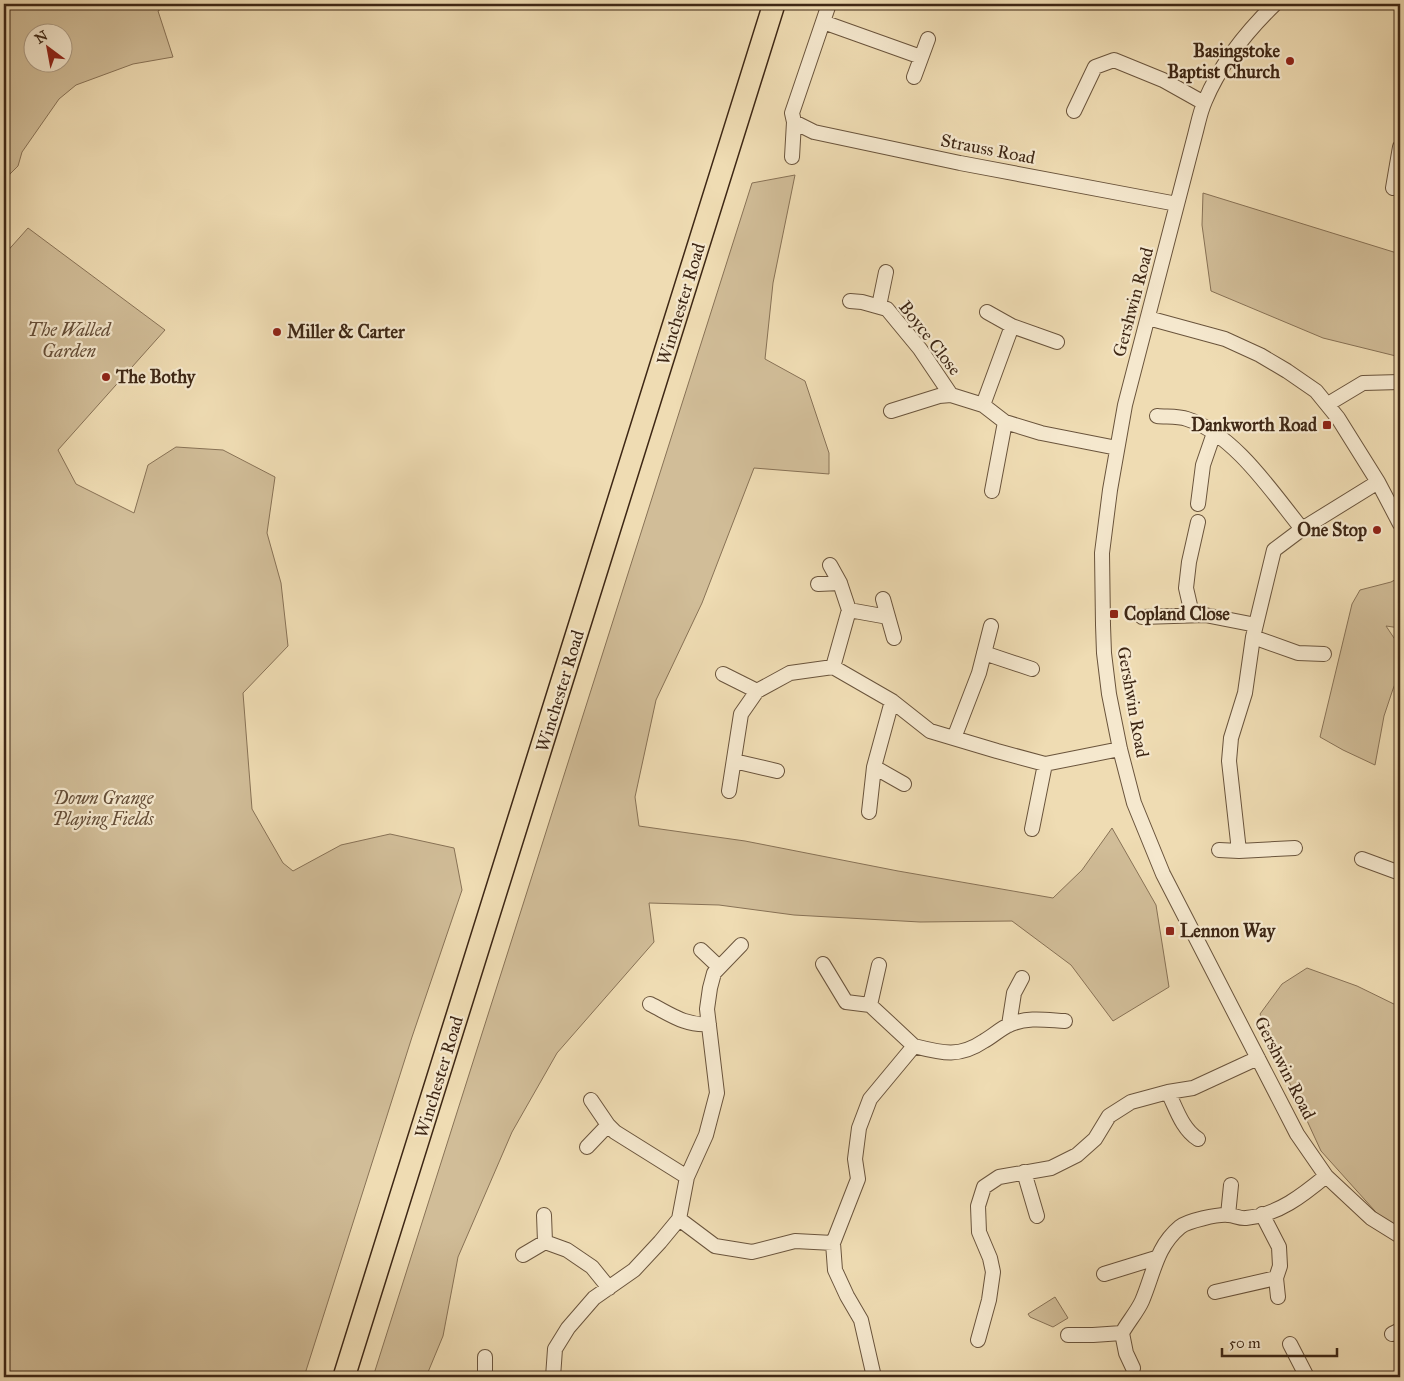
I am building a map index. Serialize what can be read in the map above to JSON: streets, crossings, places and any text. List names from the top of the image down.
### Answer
{
  "streets": {
    "main road": ["Winchester Road"],
    "street": ["Strauss Road", "Gershwin Road", "Boyce Close"]
  },
  "crossings": [
    ["Strauss Road", "Gershwin Road"],
    ["Gershwin Road", "Boyce Close"]
  ],
  "parks": ["The Walled Garden", "Down Grange Playing Fields"],
  "places": {
    "other": [
      "Basingstoke Baptist Church",
      "Miller & Carter",
      "The Bothy",
      "One Stop"
    ],
    "transit": ["Dankworth Road", "Copland Close", "Lennon Way"]
  },
  "scale_bar": "50 m",
  "north": "top left"
}
